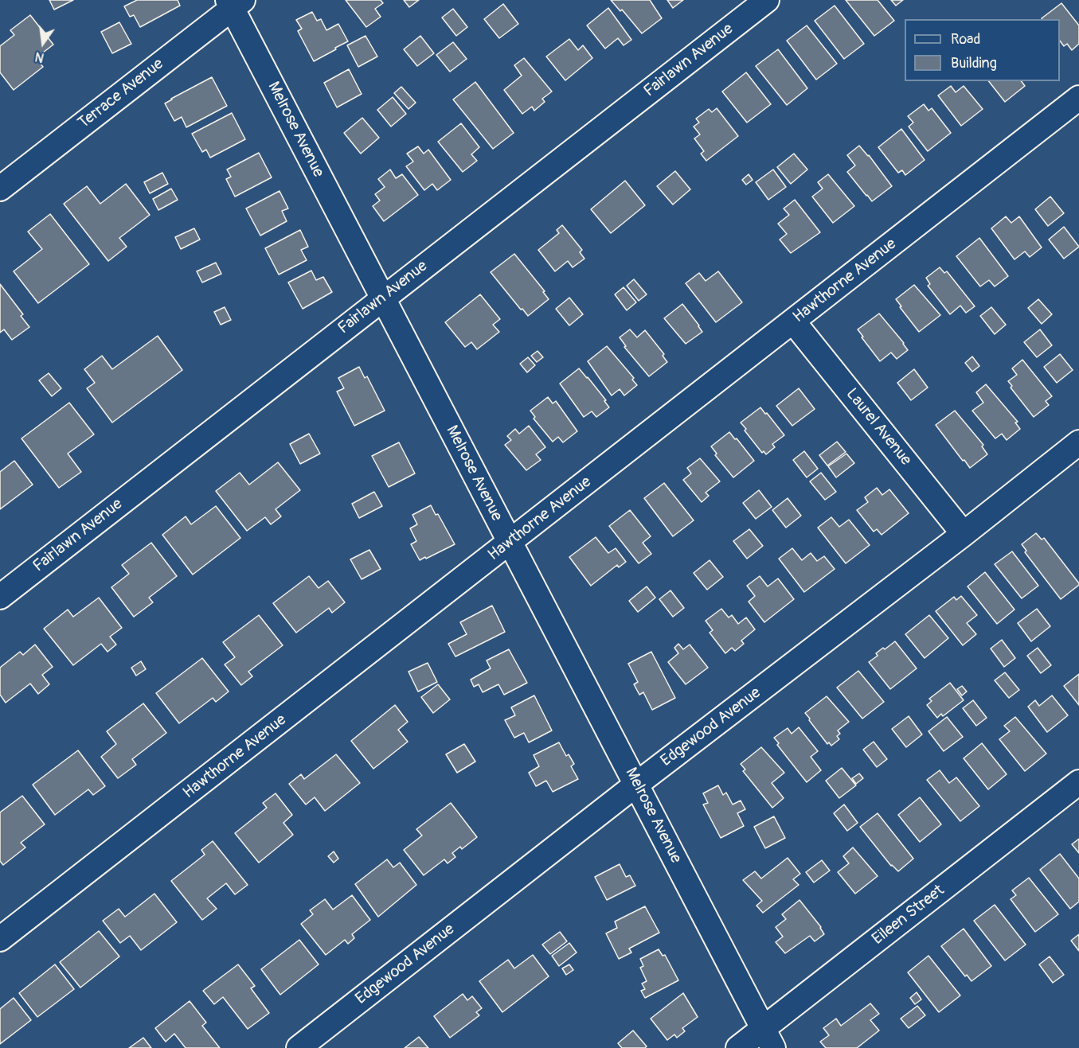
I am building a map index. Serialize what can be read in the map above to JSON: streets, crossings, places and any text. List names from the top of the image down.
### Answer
{
  "streets": {
    "street": [
      "Fairlawn Avenue",
      "Terrace Avenue",
      "Melrose Avenue",
      "Hawthorne Avenue",
      "Laurel Avenue",
      "Edgewood Avenue",
      "Eileen Street"
    ]
  },
  "crossings": [
    ["Fairlawn Avenue", "Melrose Avenue"],
    ["Terrace Avenue", "Melrose Avenue"],
    ["Melrose Avenue", "Hawthorne Avenue"],
    ["Melrose Avenue", "Edgewood Avenue"],
    ["Melrose Avenue", "Eileen Street"],
    ["Hawthorne Avenue", "Laurel Avenue"],
    ["Laurel Avenue", "Edgewood Avenue"]
  ],
  "legend": ["Road", "Building"],
  "north": "bottom"
}
